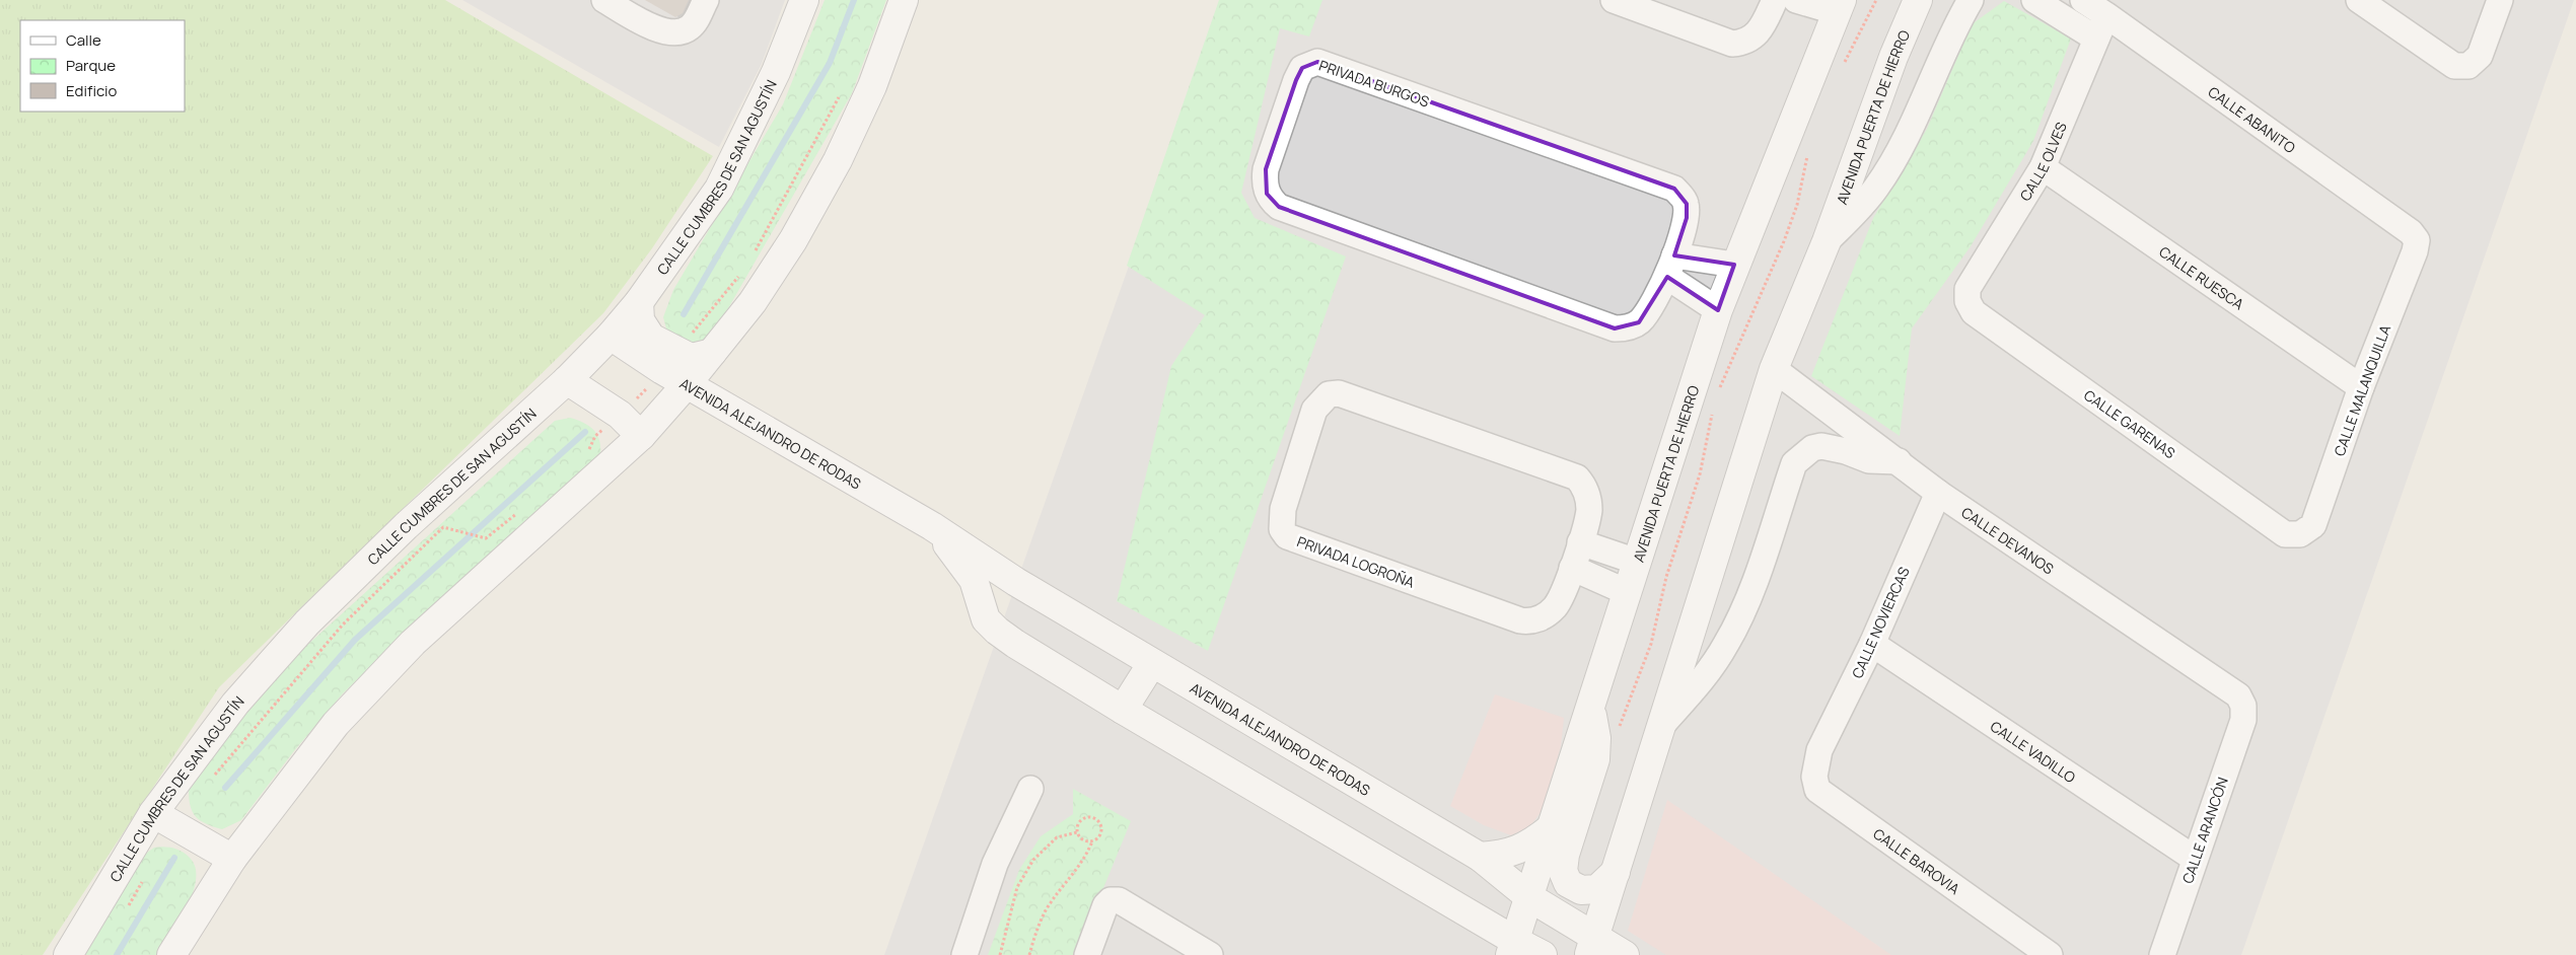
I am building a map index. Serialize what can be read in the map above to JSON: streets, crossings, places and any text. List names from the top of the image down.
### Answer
{
  "streets": {
    "street": [
      "PRIVADA BURGOS",
      "AVENIDA PUERTA DE HIERRO",
      "CALLE ABANITO",
      "CALLE OLVES",
      "CALLE CUMBRES DE SAN AGUSTÍN",
      "CALLE RUESCA",
      "CALLE MALANQUILLA",
      "CALLE GARENAS",
      "AVENIDA ALEJANDRO DE RODAS",
      "CALLE DEVANOS",
      "PRIVADA LOGROÑA",
      "CALLE NOVIERCAS",
      "CALLE VADILLO",
      "CALLE ARANCÓN",
      "CALLE BAROVIA"
    ]
  },
  "crossings": [
    ["AVENIDA PUERTA DE HIERRO", "AVENIDA ALEJANDRO DE RODAS"],
    ["AVENIDA PUERTA DE HIERRO", "CALLE DEVANOS"],
    ["CALLE ABANITO", "CALLE OLVES"],
    ["CALLE ABANITO", "CALLE MALANQUILLA"],
    ["CALLE OLVES", "CALLE RUESCA"],
    ["CALLE OLVES", "CALLE GARENAS"],
    ["CALLE CUMBRES DE SAN AGUSTÍN", "AVENIDA ALEJANDRO DE RODAS"],
    ["CALLE RUESCA", "CALLE MALANQUILLA"],
    ["CALLE MALANQUILLA", "CALLE GARENAS"],
    ["CALLE DEVANOS", "CALLE NOVIERCAS"],
    ["CALLE DEVANOS", "CALLE ARANCÓN"],
    ["CALLE NOVIERCAS", "CALLE VADILLO"],
    ["CALLE NOVIERCAS", "CALLE BAROVIA"],
    ["CALLE VADILLO", "CALLE ARANCÓN"]
  ],
  "legend": ["Calle", "Parque", "Edificio"]
}
